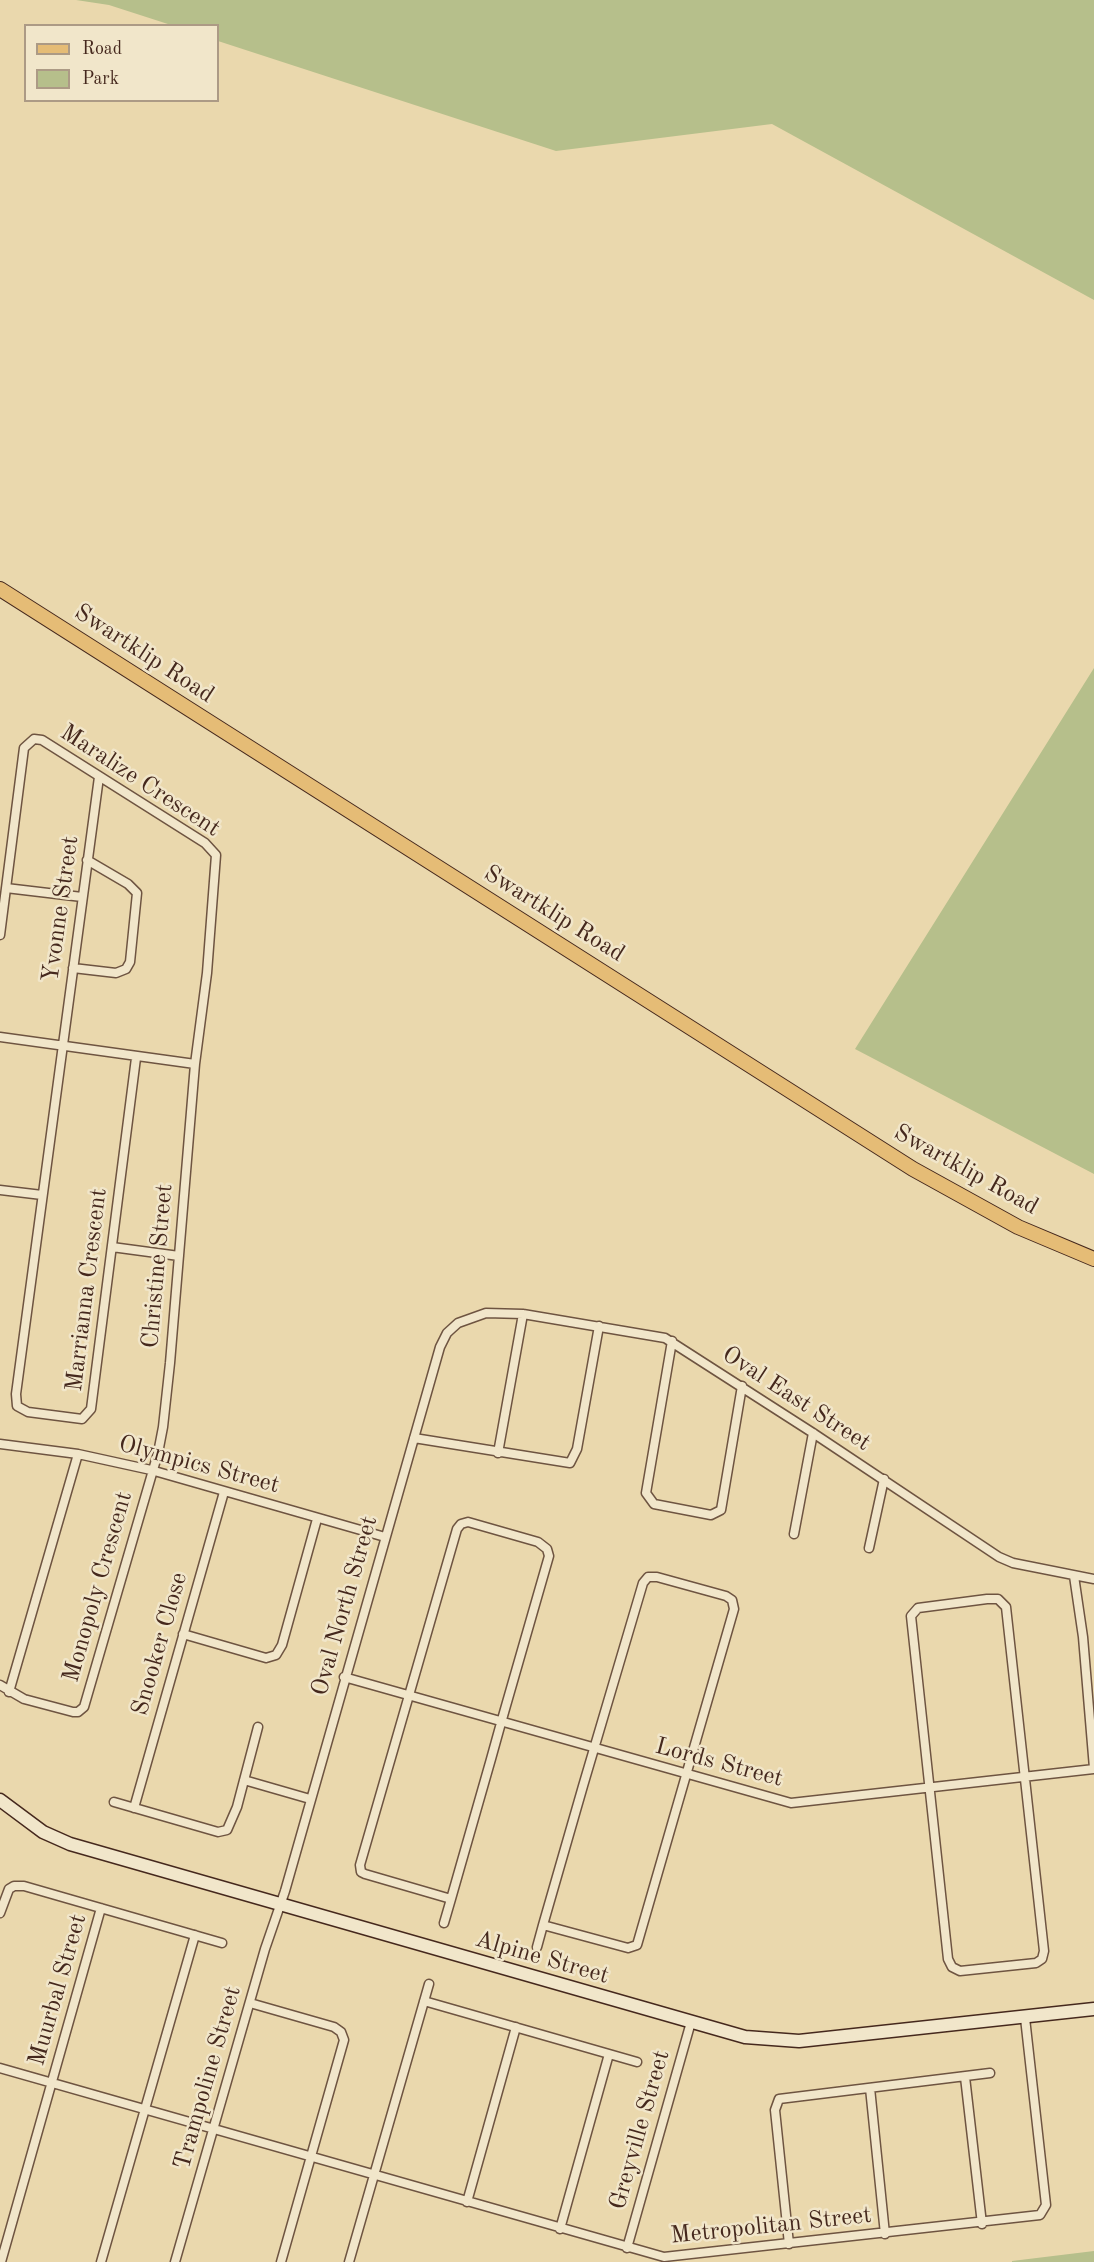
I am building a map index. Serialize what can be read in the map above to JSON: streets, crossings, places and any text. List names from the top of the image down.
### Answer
{
  "streets": {
    "main road": ["Swartklip Road"],
    "street": [
      "Maralize Crescent",
      "Yvonne Street",
      "Christine Street",
      "Marrianna Crescent",
      "Oval East Street",
      "Olympics Street",
      "Monopoly Crescent",
      "Oval North Street",
      "Snooker Close",
      "Lords Street",
      "Alpine Street",
      "Muurbal Street",
      "Trampoline Street",
      "Greyville Street",
      "Metropolitan Street"
    ]
  },
  "crossings": [
    ["Maralize Crescent", "Yvonne Street"],
    ["Maralize Crescent", "Christine Street"],
    ["Yvonne Street", "Marrianna Crescent"],
    ["Christine Street", "Olympics Street"],
    ["Christine Street", "Monopoly Crescent"],
    ["Oval East Street", "Oval North Street"],
    ["Olympics Street", "Monopoly Crescent"],
    ["Olympics Street", "Oval North Street"],
    ["Olympics Street", "Snooker Close"],
    ["Oval North Street", "Lords Street"],
    ["Oval North Street", "Alpine Street"],
    ["Oval North Street", "Trampoline Street"],
    ["Alpine Street", "Trampoline Street"],
    ["Alpine Street", "Greyville Street"],
    ["Alpine Street", "Metropolitan Street"],
    ["Muurbal Street", "Metropolitan Street"],
    ["Trampoline Street", "Metropolitan Street"],
    ["Greyville Street", "Metropolitan Street"]
  ],
  "legend": ["Road", "Park"]
}
